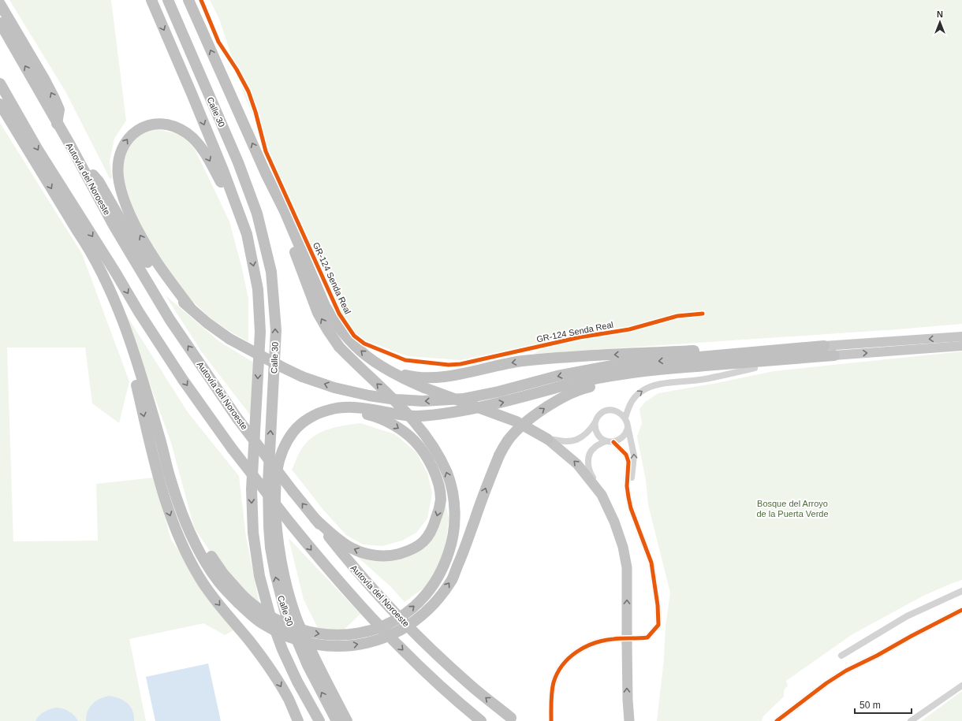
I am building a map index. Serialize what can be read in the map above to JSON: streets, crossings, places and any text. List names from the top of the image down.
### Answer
{
  "streets": {
    "highway": ["Calle 30", "Autovía del Noroeste"],
    "cycle path": ["GR-124 Senda Real"]
  },
  "parks": ["Bosque del Arroyo de la Puerta Verde"],
  "scale_bar": "50 m",
  "north": "top"
}
